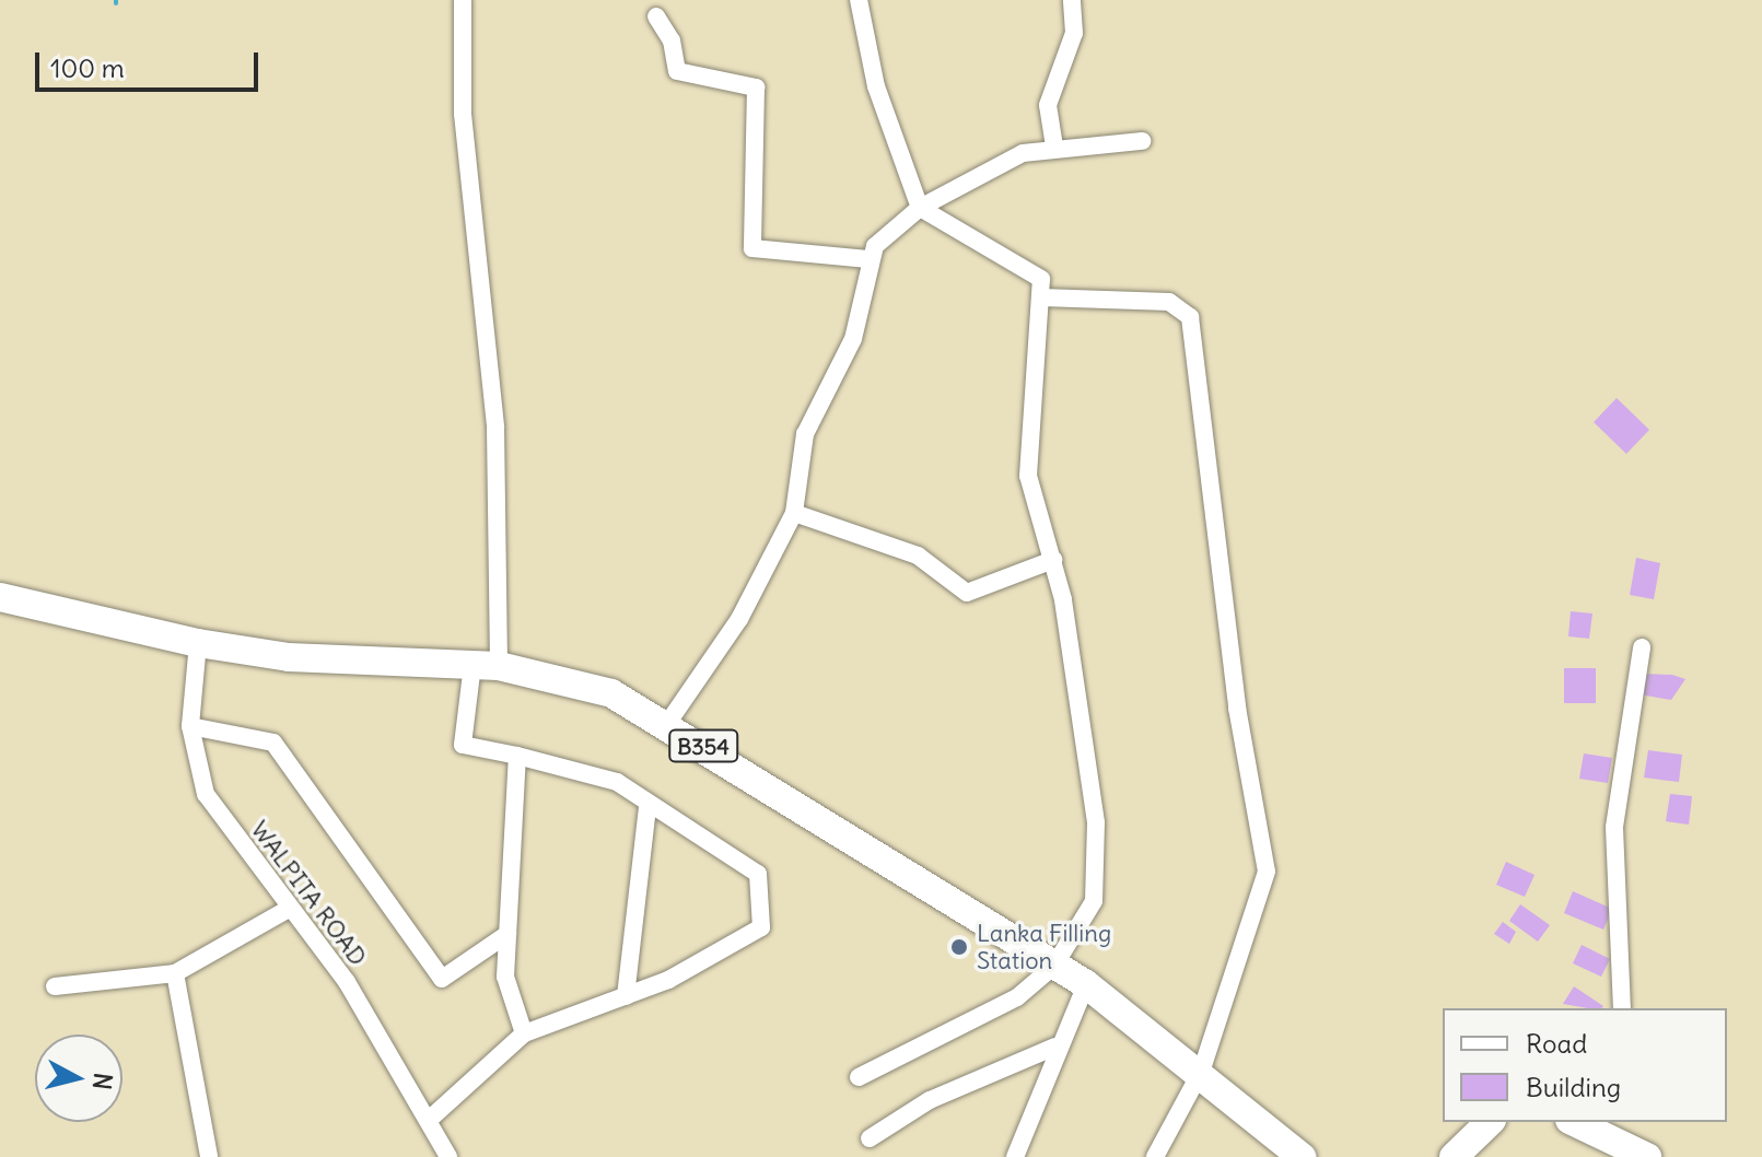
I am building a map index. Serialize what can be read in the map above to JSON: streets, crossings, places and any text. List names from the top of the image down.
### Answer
{
  "streets": {
    "main road": ["B354"],
    "street": ["WALPITA ROAD"]
  },
  "crossings": [
    ["B354", "WALPITA ROAD"]
  ],
  "places": ["Lanka Filling Station"],
  "legend": ["Road", "Building"],
  "scale_bar": "100 m",
  "north": "right"
}
